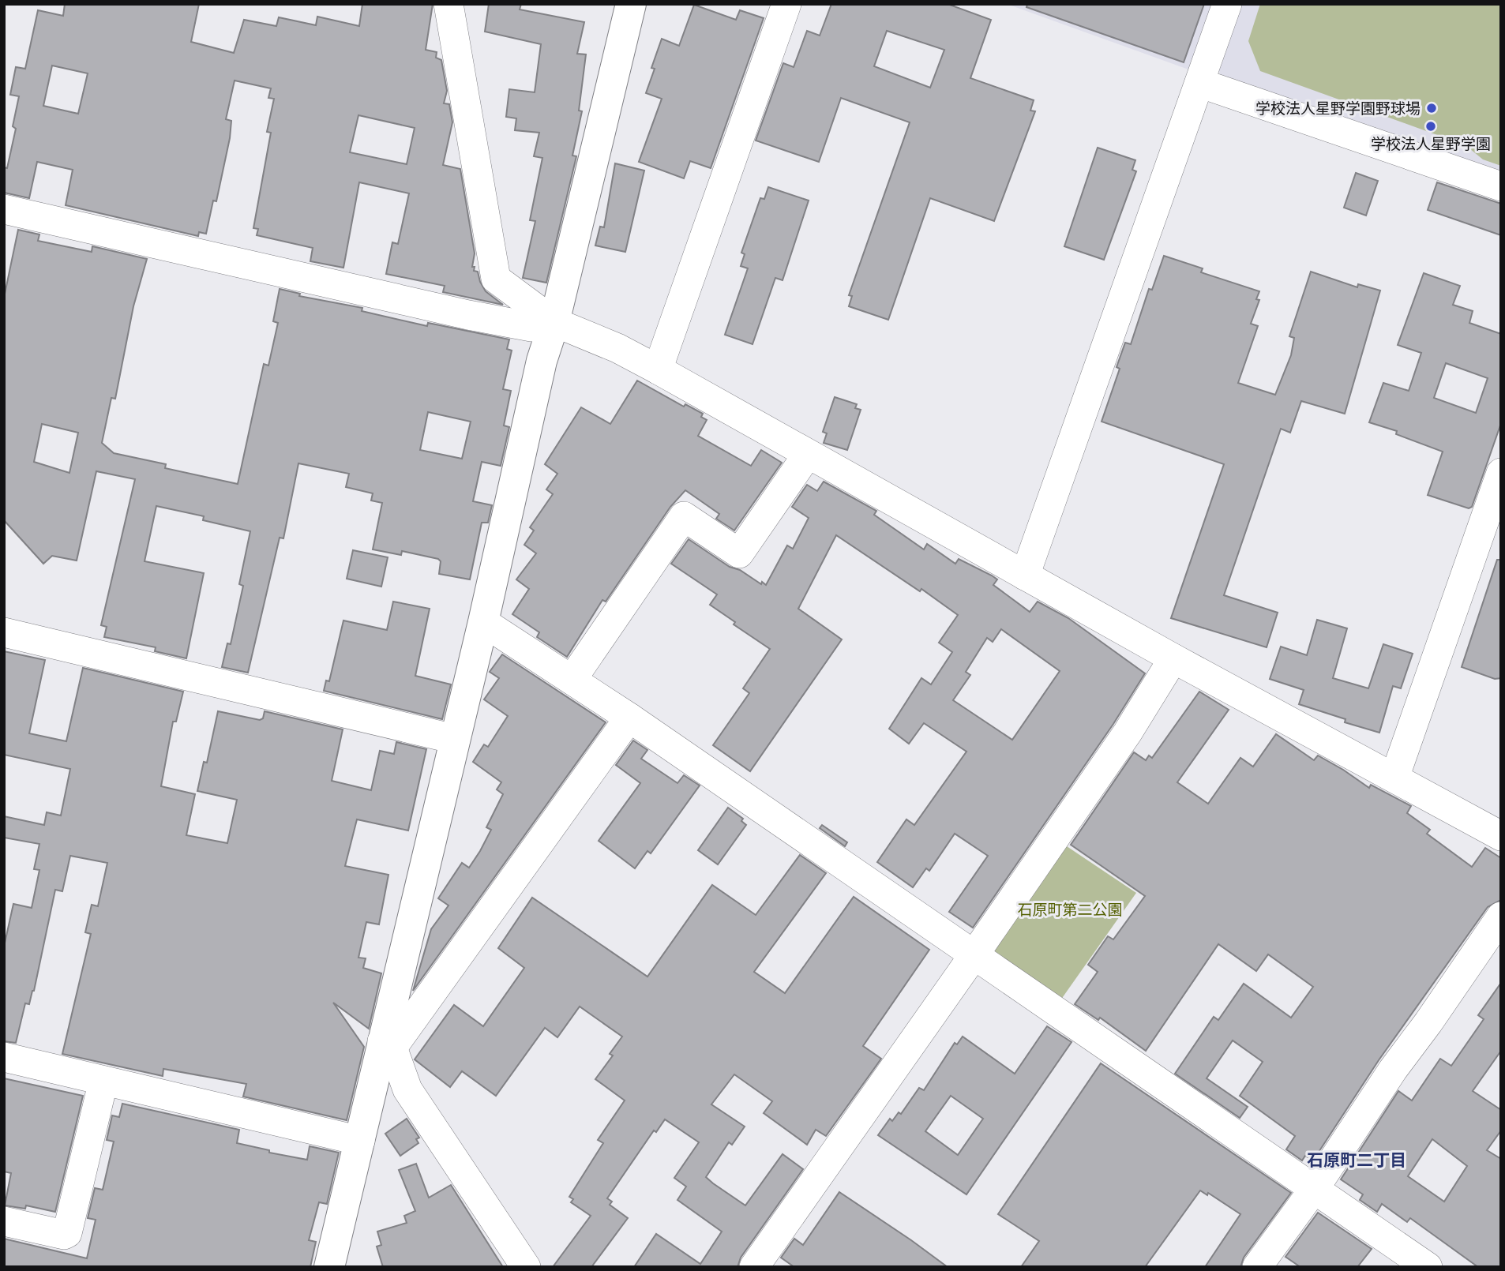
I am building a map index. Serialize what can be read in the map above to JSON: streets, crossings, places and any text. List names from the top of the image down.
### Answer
{
  "districts": ["石原町二丁目"],
  "parks": ["石原町第二公園"],
  "places": ["学校法人星野学園野球場", "学校法人星野学園"]
}
